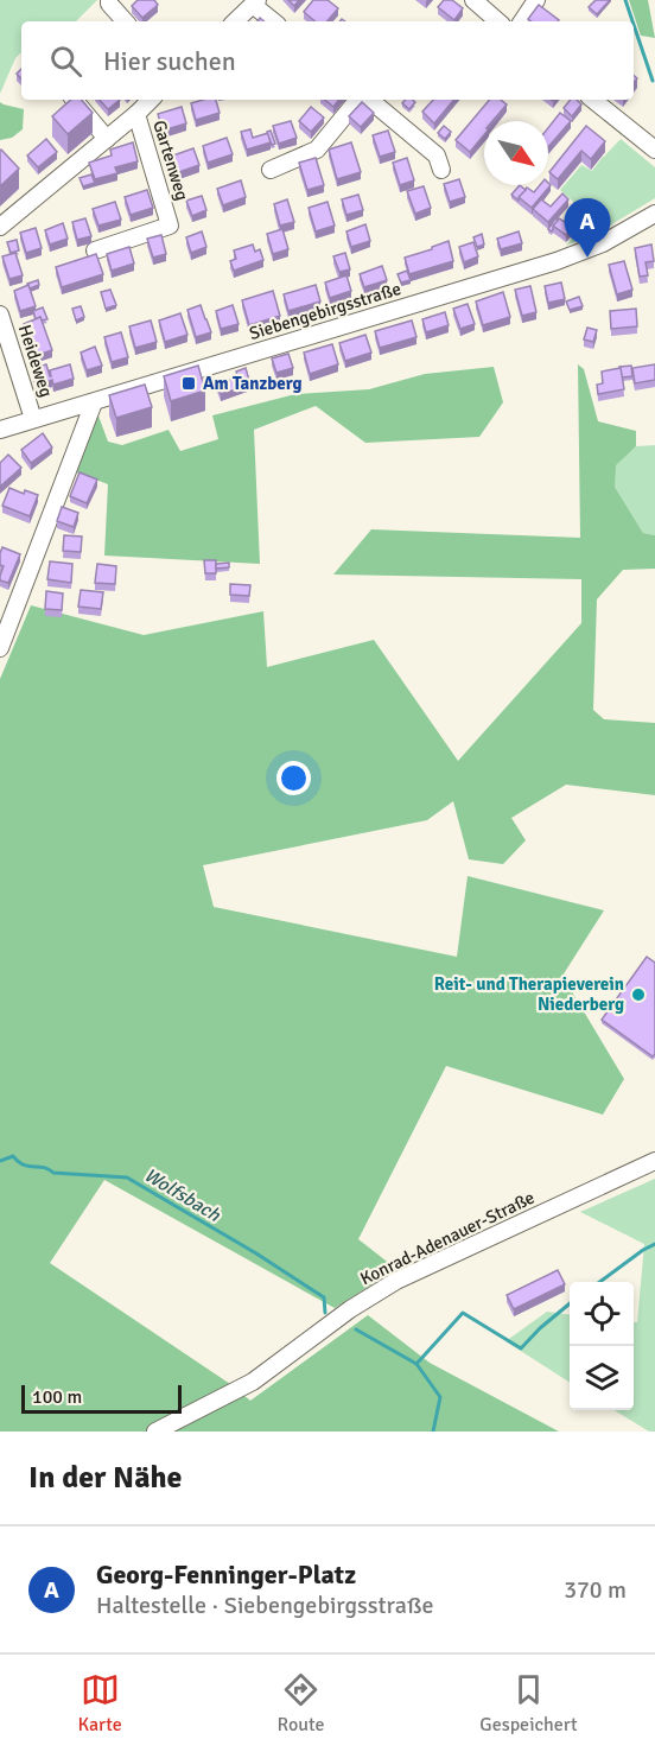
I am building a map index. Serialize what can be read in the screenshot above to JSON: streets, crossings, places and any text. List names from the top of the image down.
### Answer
{
  "streets": {
    "street": [
      "Gartenweg",
      "Siebengebirgsstraße",
      "Heideweg",
      "Konrad-Adenauer-Straße"
    ]
  },
  "crossings": [
    ["Siebengebirgsstraße", "Heideweg"]
  ],
  "water": ["Wolfsbach"],
  "places": {
    "transit": ["Am Tanzberg"],
    "other": ["Reit- und Therapieverein Niederberg"]
  },
  "scale_bar": "100 m",
  "north": "bottom right",
  "page": {
    "search": "Hier suchen",
    "pins": "A",
    "scale": "100 m",
    "heading": "In der Nähe",
    "list": [
      {
        "mark": "A",
        "name": "Georg-Fenninger-Platz",
        "note": "Haltestelle · Siebengebirgsstraße",
        "value": "370 m"
      }
    ],
    "nav": ["Karte", "Route", "Gespeichert"]
  }
}
